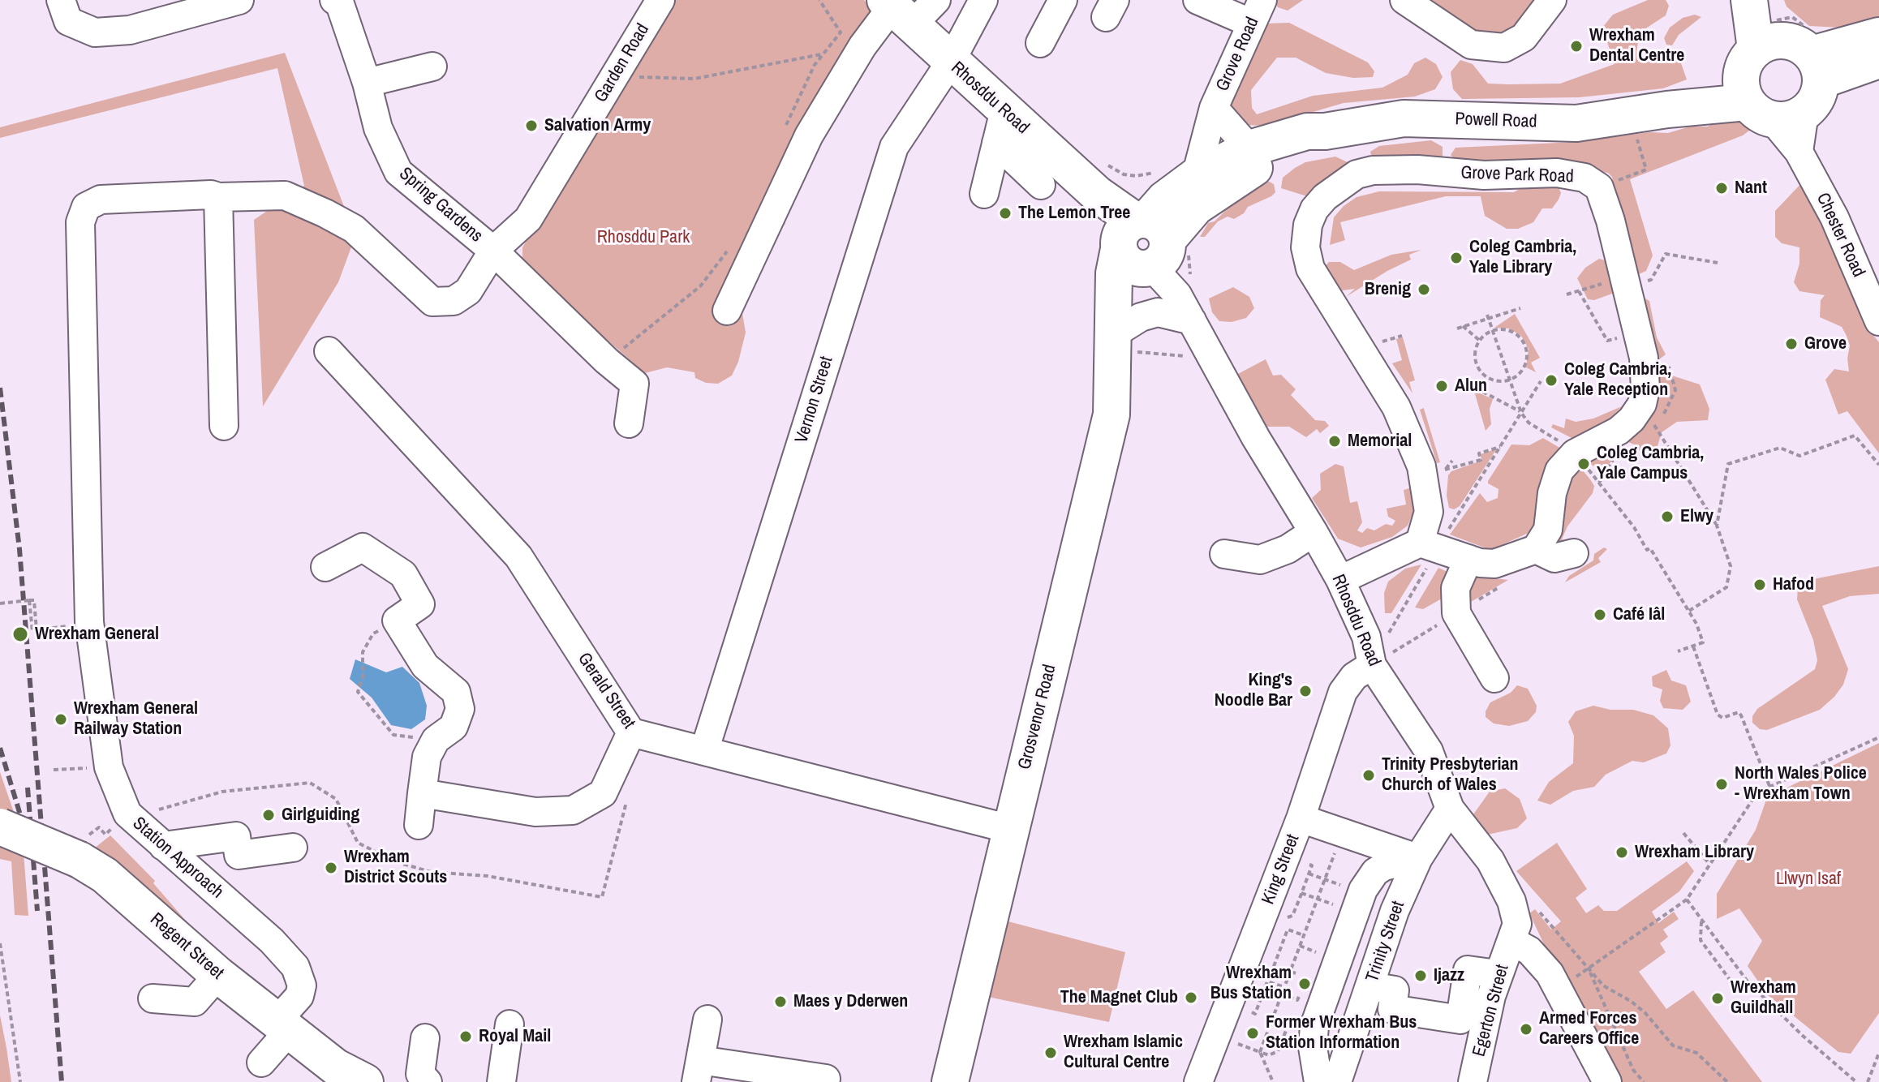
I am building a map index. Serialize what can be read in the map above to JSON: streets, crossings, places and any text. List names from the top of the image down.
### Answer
{
  "streets": {
    "main road": [
      "Rhosddu Road",
      "Powell Road",
      "Chester Road",
      "Grosvenor Road",
      "Regent Street"
    ],
    "street": [
      "Grove Road",
      "Garden Road",
      "Grove Park Road",
      "Spring Gardens",
      "Vernon Street",
      "Gerald Street",
      "Station Approach",
      "King Street",
      "Trinity Street",
      "Egerton Street"
    ]
  },
  "crossings": [
    ["Grove Road", "Powell Road"],
    ["Garden Road", "Spring Gardens"],
    ["Garden Road", "Station Approach"],
    ["Rhosddu Road", "Powell Road"],
    ["Rhosddu Road", "Vernon Street"],
    ["Rhosddu Road", "Grosvenor Road"],
    ["Rhosddu Road", "King Street"],
    ["Rhosddu Road", "Trinity Street"],
    ["Rhosddu Road", "Egerton Street"],
    ["Powell Road", "Chester Road"],
    ["Powell Road", "Grosvenor Road"],
    ["Vernon Street", "Gerald Street"],
    ["Gerald Street", "Grosvenor Road"],
    ["Station Approach", "Regent Street"]
  ],
  "parks": ["Rhosddu Park", "Llwyn Isaf"],
  "places": [
    "Wrexham Dental Centre",
    "Salvation Army",
    "Nant",
    "The Lemon Tree",
    "Coleg Cambria, Yale Library",
    "Brenig",
    "Grove",
    "Coleg Cambria, Yale Reception",
    "Alun",
    "Memorial",
    "Coleg Cambria, Yale Campus",
    "Elwy",
    "Hafod",
    "Café Iâl",
    "Wrexham General",
    "King's Noodle Bar",
    "Wrexham General Railway Station",
    "Trinity Presbyterian Church of Wales",
    "North Wales Police - Wrexham Town",
    "Girlguiding",
    "Wrexham Library",
    "Wrexham District Scouts",
    "Ijazz",
    "Wrexham Bus Station",
    "The Magnet Club",
    "Wrexham Guildhall",
    "Maes y Dderwen",
    "Armed Forces Careers Office",
    "Former Wrexham Bus Station Information",
    "Royal Mail",
    "Wrexham Islamic Cultural Centre"
  ]
}
